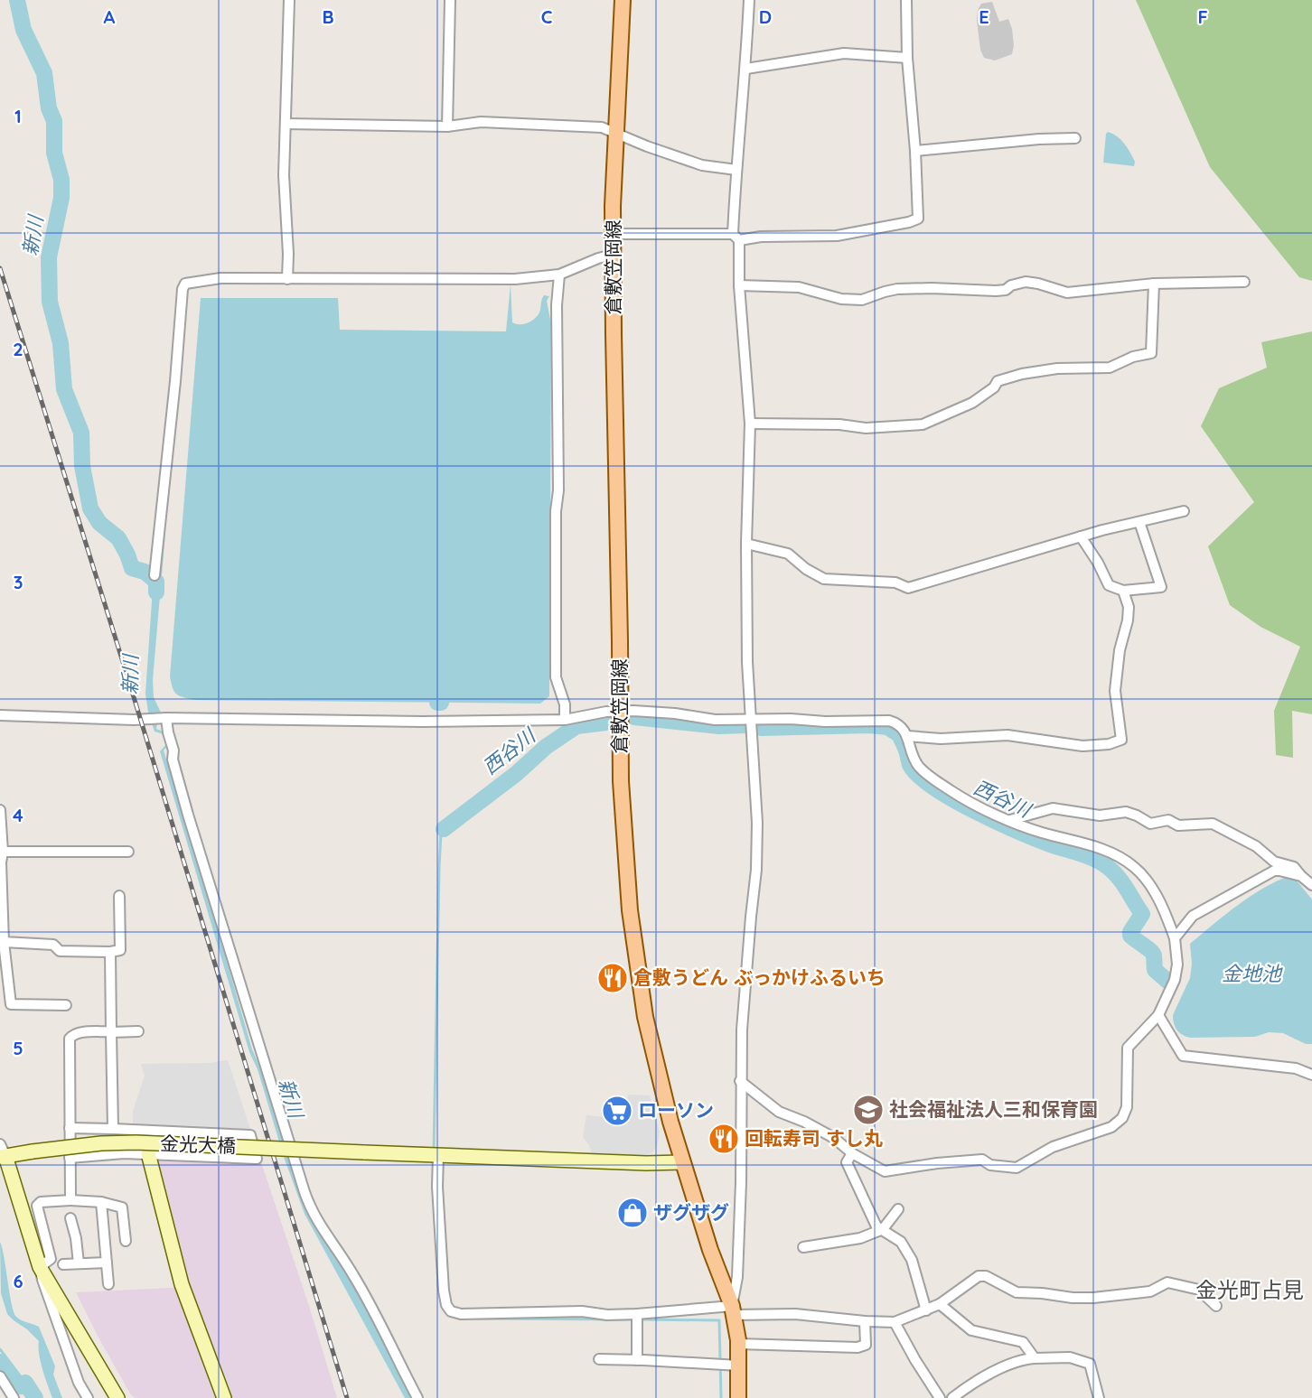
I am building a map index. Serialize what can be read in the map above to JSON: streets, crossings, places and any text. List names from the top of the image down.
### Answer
{
  "streets": {
    "main road": ["倉敷笠岡線"],
    "street": ["金光大橋"]
  },
  "crossings": [
    ["倉敷笠岡線", "金光大橋"]
  ],
  "districts": ["金光町占見"],
  "water": ["新川", "西谷川", "金地池"],
  "places": {
    "restaurant": ["倉敷うどん ぶっかけふるいち", "回転寿司 すし丸"],
    "school or university": ["社会福祉法人三和保育園"],
    "supermarket": ["ローソン"],
    "shop": ["ザグザグ"]
  },
  "grid": {
    "columns": [
      "A",
      "B",
      "C",
      "D",
      "E",
      "F"
    ],
    "rows": [
      "1",
      "2",
      "3",
      "4",
      "5",
      "6"
    ]
  }
}
